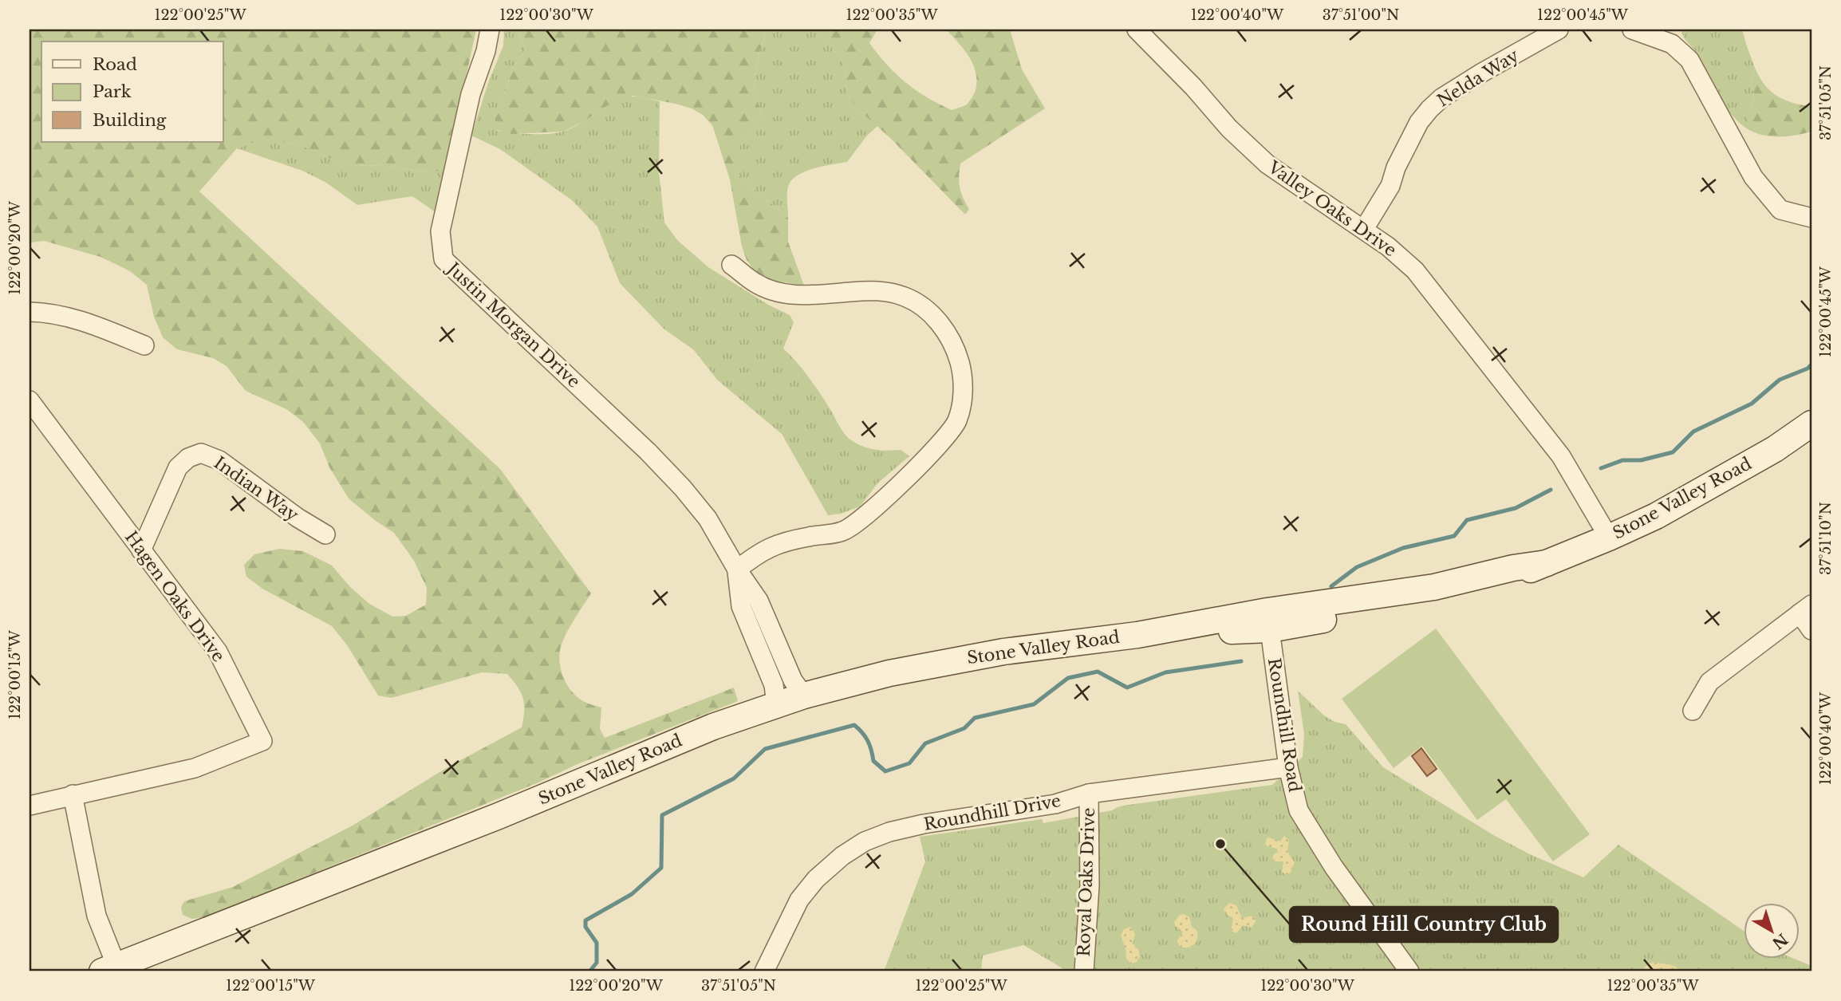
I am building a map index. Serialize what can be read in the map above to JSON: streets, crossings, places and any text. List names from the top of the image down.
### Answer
{
  "streets": {
    "street": [
      "Nelda Way",
      "Valley Oaks Drive",
      "Justin Morgan Drive",
      "Indian Way",
      "Stone Valley Road",
      "Hagen Oaks Drive",
      "Roundhill Road",
      "Roundhill Drive",
      "Royal Oaks Drive"
    ]
  },
  "crossings": [
    ["Nelda Way", "Valley Oaks Drive"],
    ["Valley Oaks Drive", "Stone Valley Road"],
    ["Justin Morgan Drive", "Stone Valley Road"],
    ["Indian Way", "Hagen Oaks Drive"],
    ["Stone Valley Road", "Roundhill Road"],
    ["Roundhill Road", "Roundhill Drive"],
    ["Roundhill Drive", "Royal Oaks Drive"]
  ],
  "places": ["Round Hill Country Club"],
  "legend": ["Road", "Park", "Building"],
  "north": "bottom right",
  "coordinates": [
    "122°00'25\"W",
    "122°00'30\"W",
    "122°00'35\"W",
    "122°00'40\"W",
    "37°51'00\"N",
    "122°00'45\"W",
    "37°51'05\"N",
    "122°00'20\"W",
    "37°51'10\"N",
    "122°00'15\"W"
  ]
}
